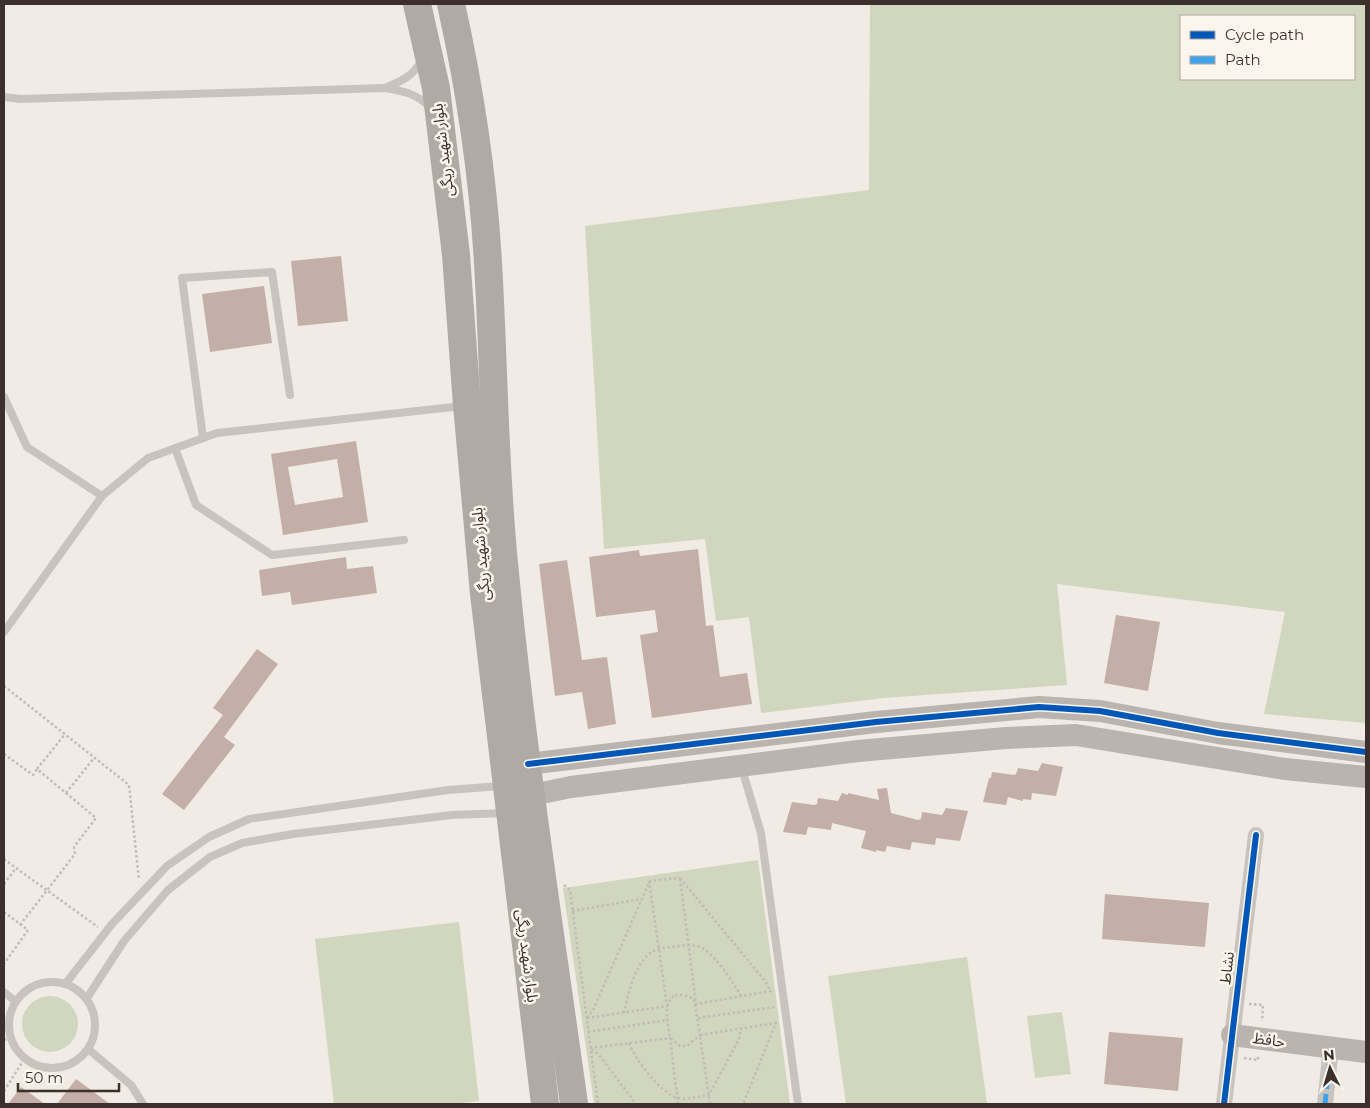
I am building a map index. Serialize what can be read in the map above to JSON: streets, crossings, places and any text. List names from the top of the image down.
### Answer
{
  "streets": {
    "highway": ["بلوار شهید ریگی"],
    "street": ["نشاط", "حافظ"]
  },
  "crossings": [
    ["نشاط", "حافظ"]
  ],
  "legend": ["Cycle path", "Path"],
  "scale_bar": "50 m",
  "north": "top"
}
